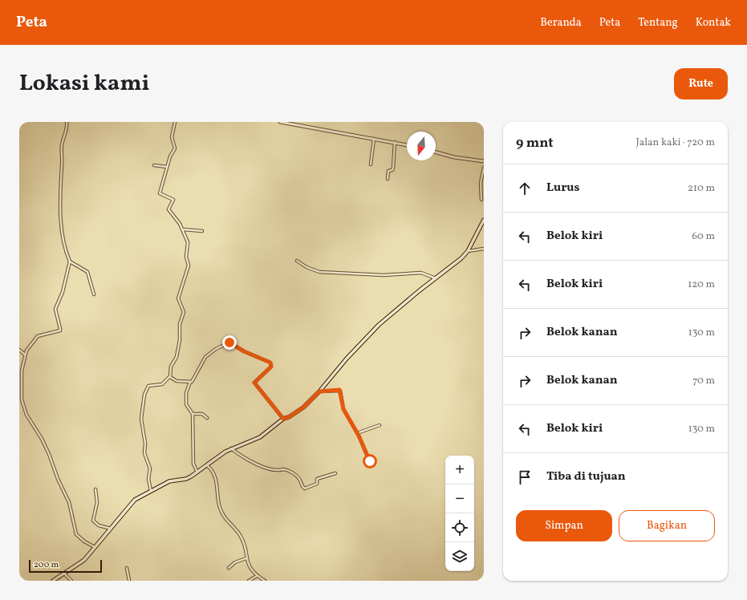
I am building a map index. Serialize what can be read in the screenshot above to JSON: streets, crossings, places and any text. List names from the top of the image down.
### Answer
{
  "scale_bar": "200 m",
  "north": "bottom",
  "page": {
    "header": "Peta",
    "nav": [
      "Beranda",
      "Peta",
      "Tentang",
      "Kontak"
    ],
    "title": "Lokasi kami",
    "buttons": [
      "Rute",
      ["Simpan", "Bagikan"]
    ],
    "heading": ["9 mnt", "Jalan kaki · 720 m"],
    "list": [
      ["Lurus", "210 m"],
      ["Belok kiri", "60 m"],
      ["Belok kiri", "120 m"],
      ["Belok kanan", "130 m"],
      ["Belok kanan", "70 m"],
      ["Belok kiri", "130 m"],
      "Tiba di tujuan"
    ],
    "map_buttons": ["+", "−"],
    "scale": "200 m"
  }
}
